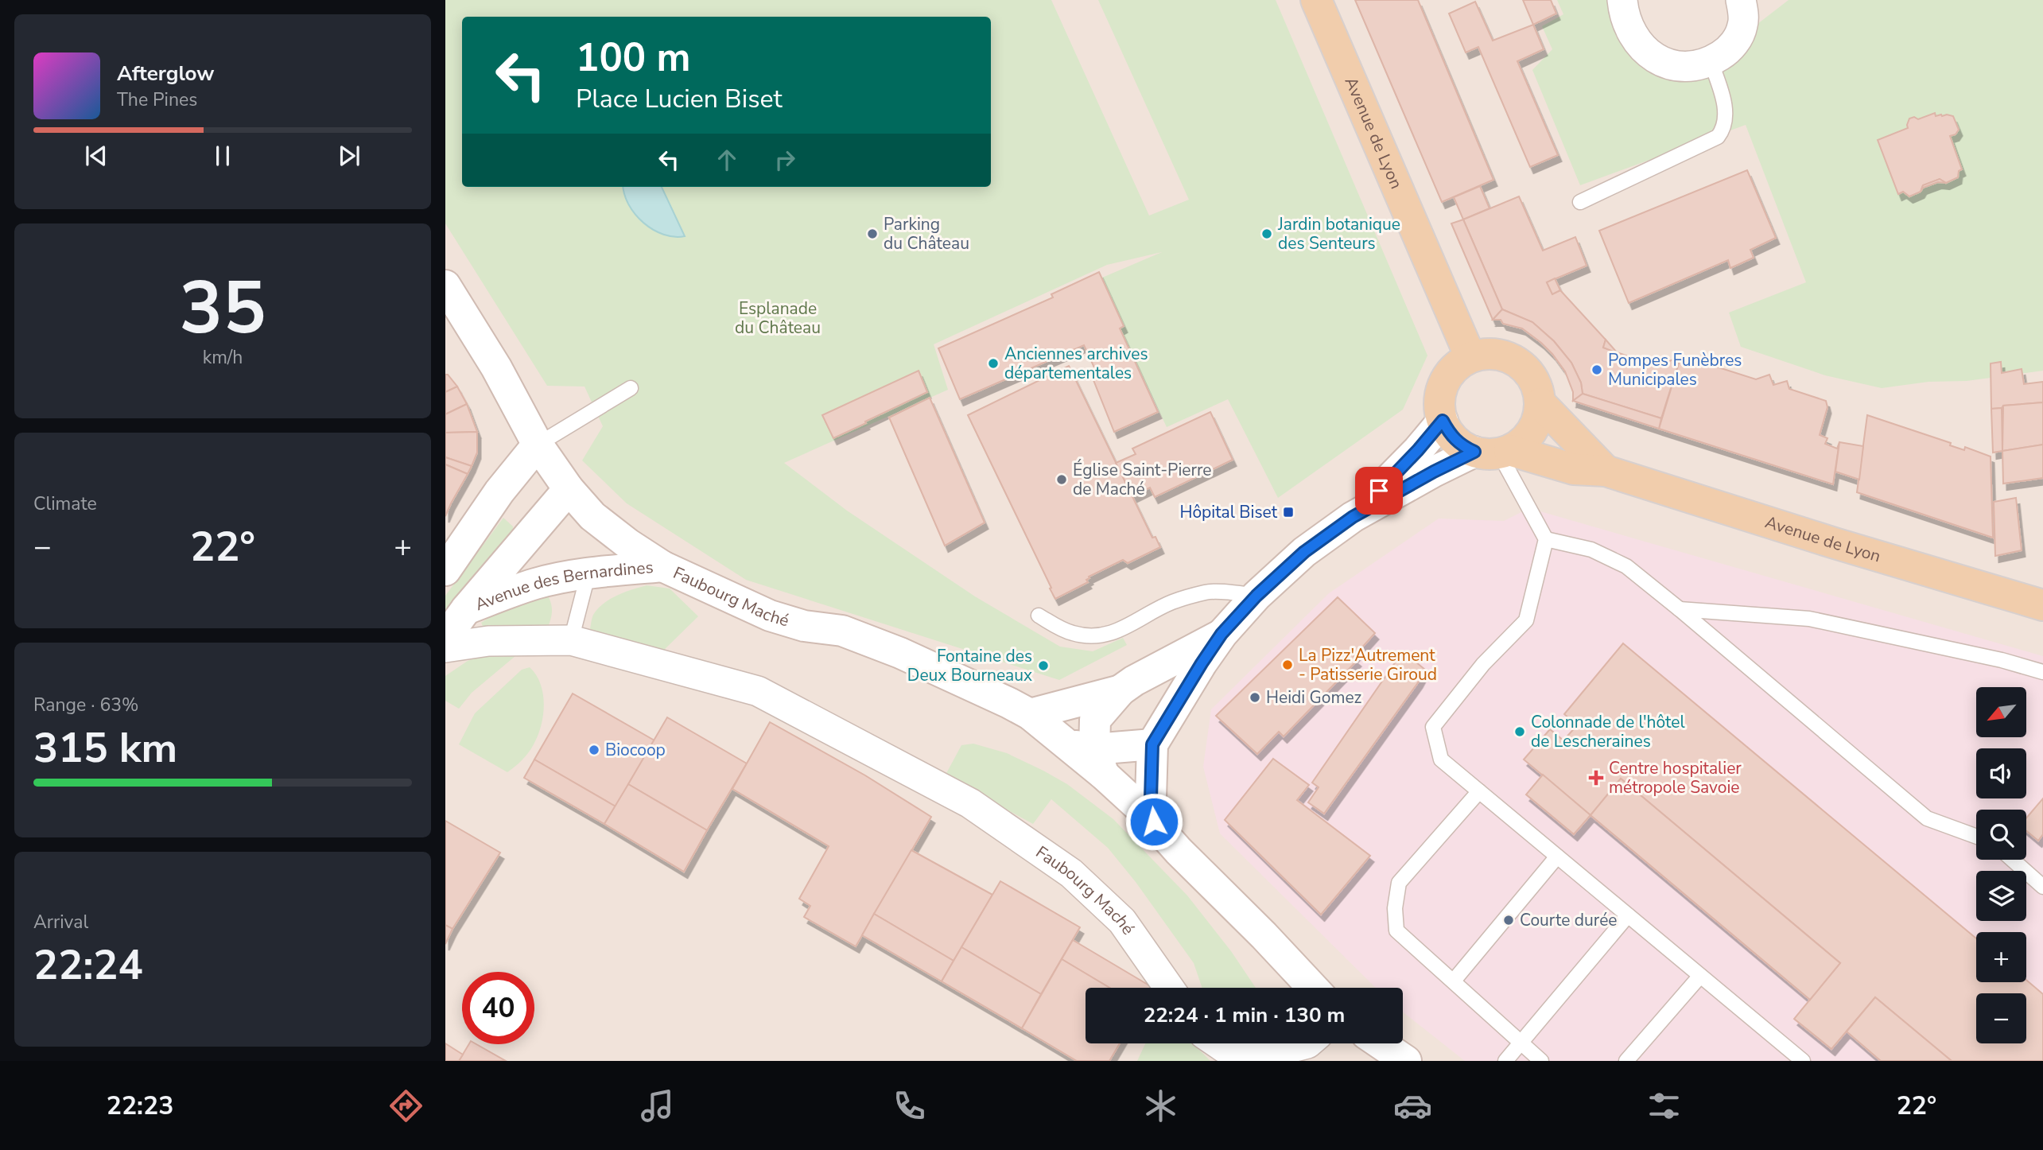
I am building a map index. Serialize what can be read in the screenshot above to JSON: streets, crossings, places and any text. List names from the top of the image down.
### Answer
{
  "streets": {
    "main road": ["Avenue de Lyon", "Avenue des Bernardines", "Faubourg Maché"]
  },
  "crossings": [
    ["Avenue des Bernardines", "Faubourg Maché"]
  ],
  "parks": ["Esplanade du Château"],
  "places": {
    "other": [
      "Parking du Château",
      "Jardin botanique des Senteurs",
      "Anciennes archives départementales",
      "Pompes Funèbres Municipales",
      "Église Saint-Pierre de Maché",
      "La Pizz'Autrement - Patisserie Giroud",
      "Fontaine des Deux Bourneaux",
      "Heidi Gomez",
      "Colonnade de l'hôtel de Lescheraines",
      "Biocoop",
      "Courte durée"
    ],
    "transit": ["Hôpital Biset"],
    "health": ["Centre hospitalier métropole Savoie"]
  },
  "north": "bottom left",
  "page": {
    "turn": ["100 m", "Place Lucien Biset"],
    "song": ["Afterglow", "The Pines"],
    "tile": [
      ["35", "km/h"],
      "Climate",
      ["Range · 63%", "315 km"],
      ["Arrival", "22:24"]
    ],
    "heat": ["−", "22°", "+"],
    "map_buttons": ["+", "−"],
    "limit": "40",
    "trip": "22:24 · 1 min · 130 m",
    "tabs": ["22:23", "22°"]
  }
}
